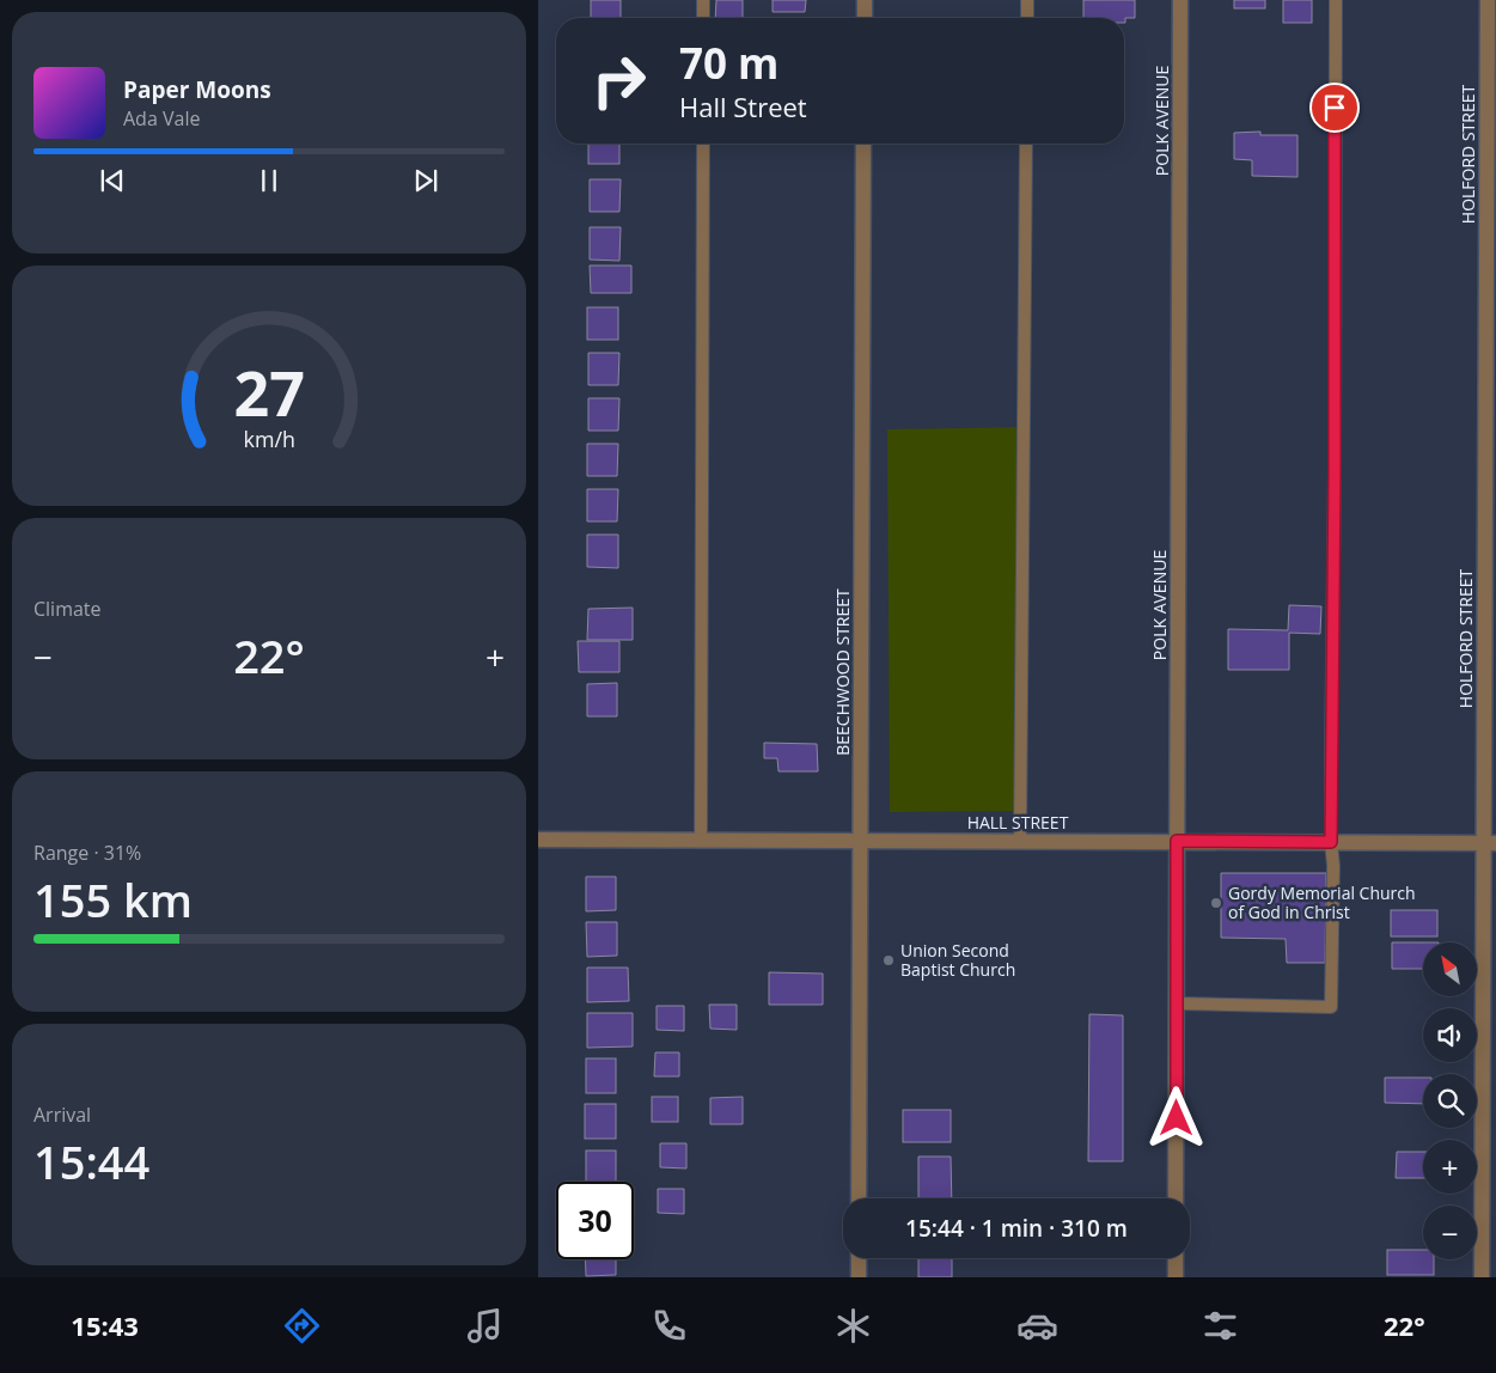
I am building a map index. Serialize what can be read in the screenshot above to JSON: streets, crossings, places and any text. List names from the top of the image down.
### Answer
{
  "streets": {
    "street": [
      "POLK AVENUE",
      "HOLFORD STREET",
      "BEECHWOOD STREET",
      "HALL STREET"
    ]
  },
  "crossings": [
    ["POLK AVENUE", "HALL STREET"],
    ["HOLFORD STREET", "HALL STREET"],
    ["BEECHWOOD STREET", "HALL STREET"]
  ],
  "places": ["Gordy Memorial Church of God in Christ", "Union Second Baptist Church"],
  "north": "top left",
  "page": {
    "turn": ["70 m", "Hall Street"],
    "song": ["Paper Moons", "Ada Vale"],
    "tile": [
      "Climate",
      ["Range · 31%", "155 km"],
      ["Arrival", "15:44"]
    ],
    "heat": ["−", "22°", "+"],
    "map_buttons": ["+", "−"],
    "limit": "30",
    "trip": "15:44 · 1 min · 310 m",
    "tabs": ["15:43", "22°"],
    "gauge": ["27", "km/h"]
  }
}
